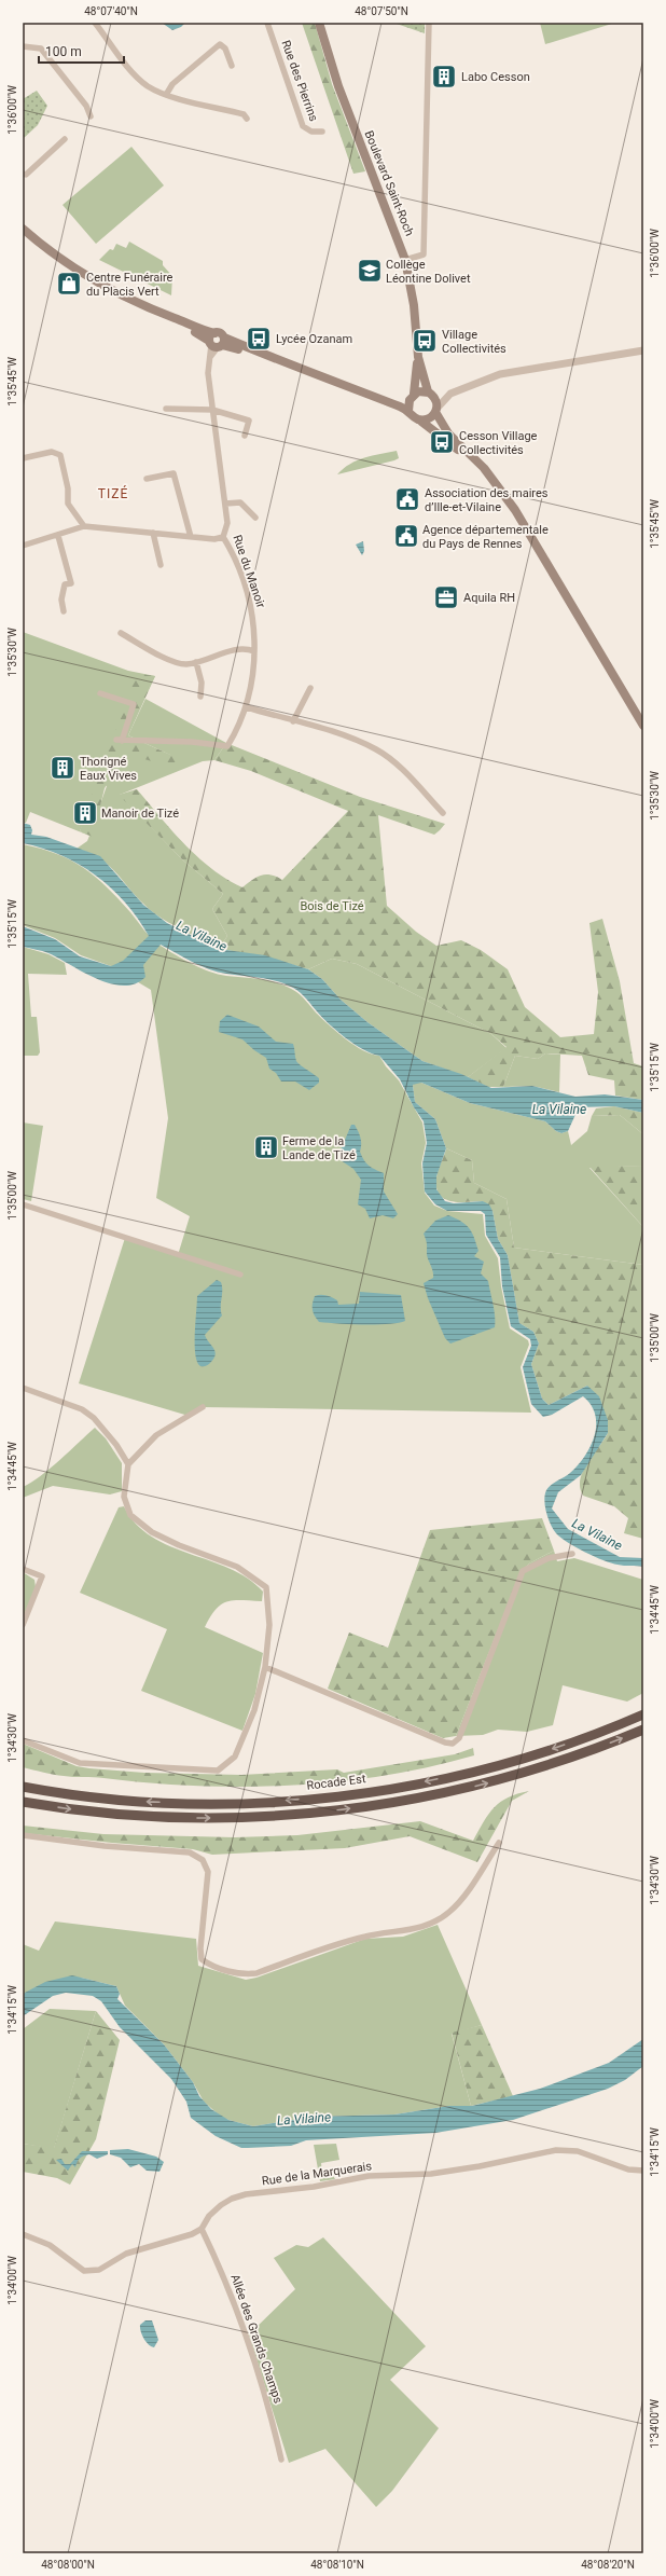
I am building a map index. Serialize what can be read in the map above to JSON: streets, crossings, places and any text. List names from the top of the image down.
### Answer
{
  "streets": {
    "highway": ["Rocade Est"],
    "main road": ["Boulevard Saint-Roch"],
    "street": [
      "Rue des Pierrins",
      "Rue du Manoir",
      "Rue de la Marquerais",
      "Allée des Grands Champs"
    ]
  },
  "crossings": [
    ["Rue de la Marquerais", "Allée des Grands Champs"]
  ],
  "districts": ["TIZÉ"],
  "water": ["La Vilaine"],
  "parks": ["Bois de Tizé"],
  "places": {
    "building": [
      "Labo Cesson",
      "Thorigné Eaux Vives",
      "Manoir de Tizé",
      "Ferme de la Lande de Tizé"
    ],
    "school or university": ["Collège Léontine Dolivet"],
    "shop": ["Centre Funéraire du Placis Vert"],
    "bus stop": ["Lycée Ozanam", "Village Collectivités", "Cesson Village Collectivités"],
    "public building": ["Association des maires d’Ille-et-Vilaine", "Agence départementale du Pays de Rennes"],
    "office": ["Aquila RH"]
  },
  "scale_bar": "100 m",
  "coordinates": [
    "48°07'40\"N",
    "48°07'50\"N",
    "1°36'00\"W",
    "1°35'45\"W",
    "1°35'30\"W",
    "1°35'15\"W",
    "1°35'00\"W",
    "1°34'45\"W",
    "1°34'30\"W",
    "1°34'15\"W",
    "1°34'00\"W",
    "48°08'00\"N",
    "48°08'10\"N",
    "48°08'20\"N"
  ]
}
